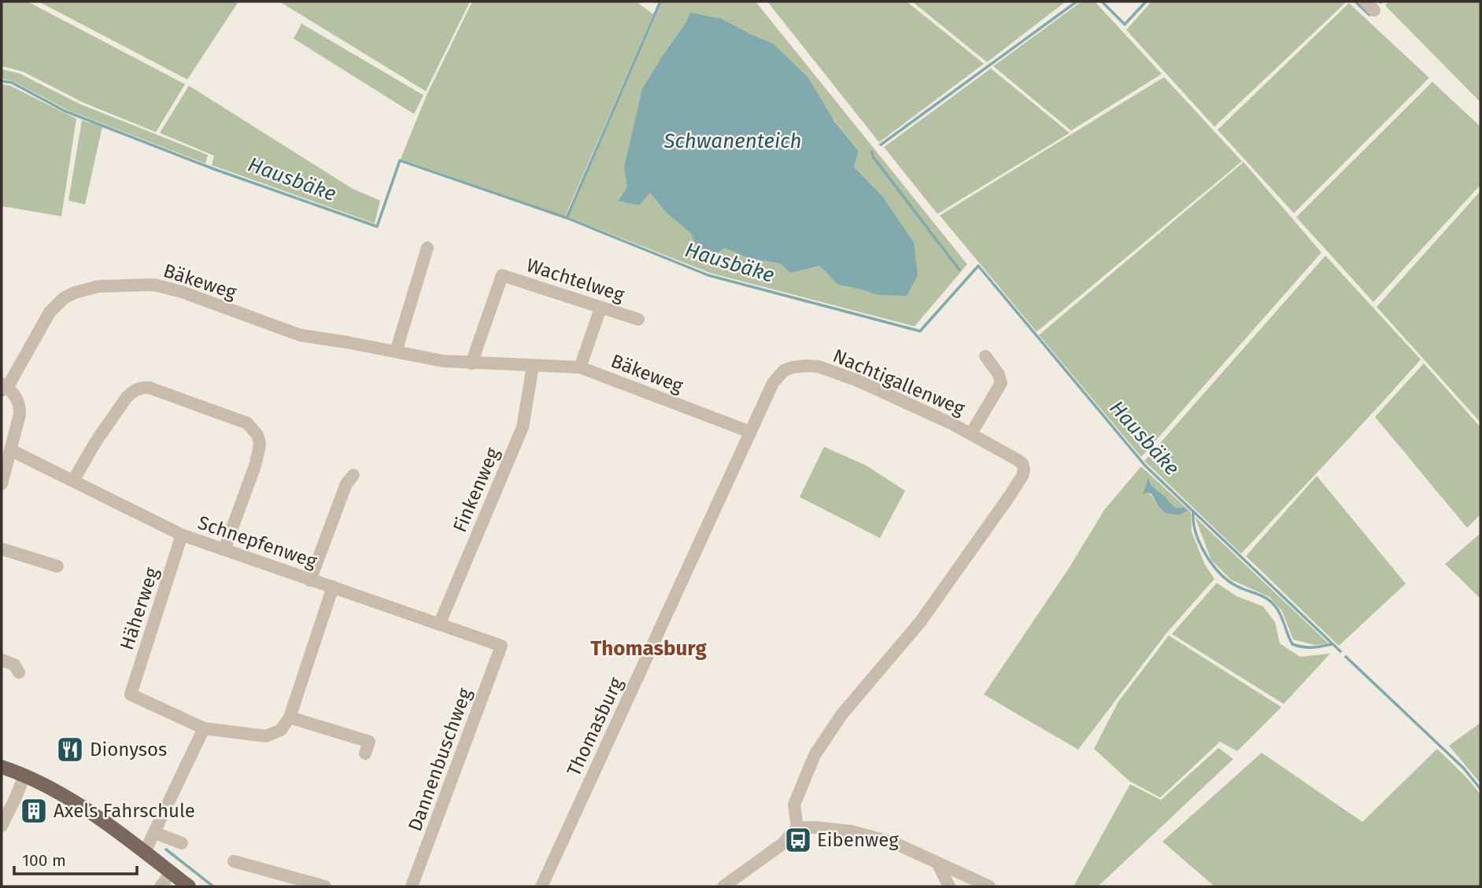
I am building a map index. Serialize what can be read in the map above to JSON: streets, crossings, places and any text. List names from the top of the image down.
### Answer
{
  "streets": {
    "street": [
      "Wachtelweg",
      "Bäkeweg",
      "Nachtigallenweg",
      "Finkenweg",
      "Schnepfenweg",
      "Häherweg",
      "Thomasburg",
      "Dannenbuschweg"
    ]
  },
  "crossings": [
    ["Wachtelweg", "Bäkeweg"],
    ["Bäkeweg", "Nachtigallenweg"],
    ["Bäkeweg", "Finkenweg"],
    ["Bäkeweg", "Thomasburg"],
    ["Nachtigallenweg", "Thomasburg"],
    ["Finkenweg", "Schnepfenweg"],
    ["Schnepfenweg", "Häherweg"],
    ["Schnepfenweg", "Dannenbuschweg"]
  ],
  "districts": ["Thomasburg"],
  "water": ["Schwanenteich", "Hausbäke"],
  "places": {
    "restaurant": ["Dionysos"],
    "building": ["Axels Fahrschule"],
    "bus stop": ["Eibenweg"]
  },
  "scale_bar": "100 m"
}
